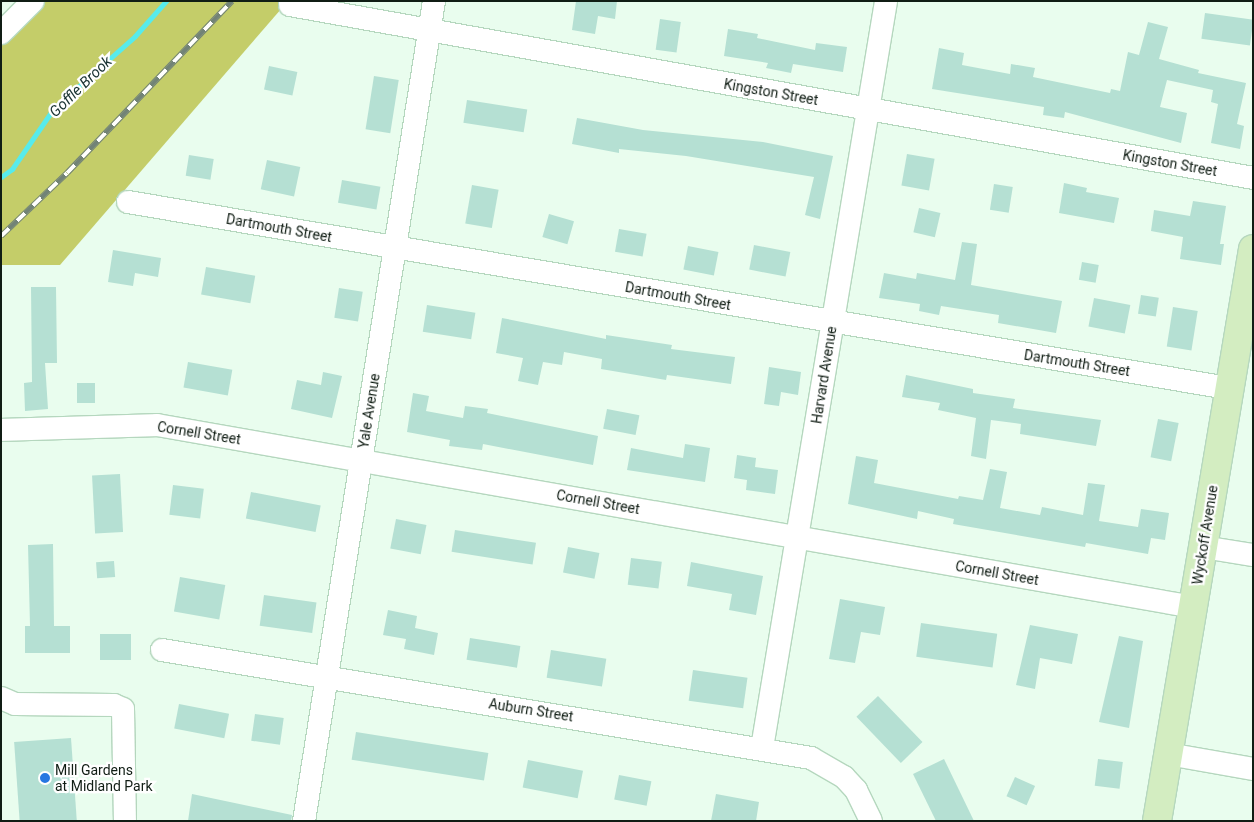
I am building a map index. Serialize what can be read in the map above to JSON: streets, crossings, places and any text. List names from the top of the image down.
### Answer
{
  "streets": {
    "main road": ["Wyckoff Avenue"],
    "street": [
      "Kingston Street",
      "Dartmouth Street",
      "Harvard Avenue",
      "Yale Avenue",
      "Cornell Street",
      "Auburn Street"
    ]
  },
  "crossings": [
    ["Kingston Street", "Harvard Avenue"],
    ["Kingston Street", "Yale Avenue"],
    ["Dartmouth Street", "Harvard Avenue"],
    ["Dartmouth Street", "Yale Avenue"],
    ["Dartmouth Street", "Wyckoff Avenue"],
    ["Harvard Avenue", "Cornell Street"],
    ["Harvard Avenue", "Auburn Street"],
    ["Yale Avenue", "Cornell Street"],
    ["Yale Avenue", "Auburn Street"],
    ["Cornell Street", "Wyckoff Avenue"]
  ],
  "water": ["Goffle Brook"],
  "places": ["Mill Gardens at Midland Park"]
}
